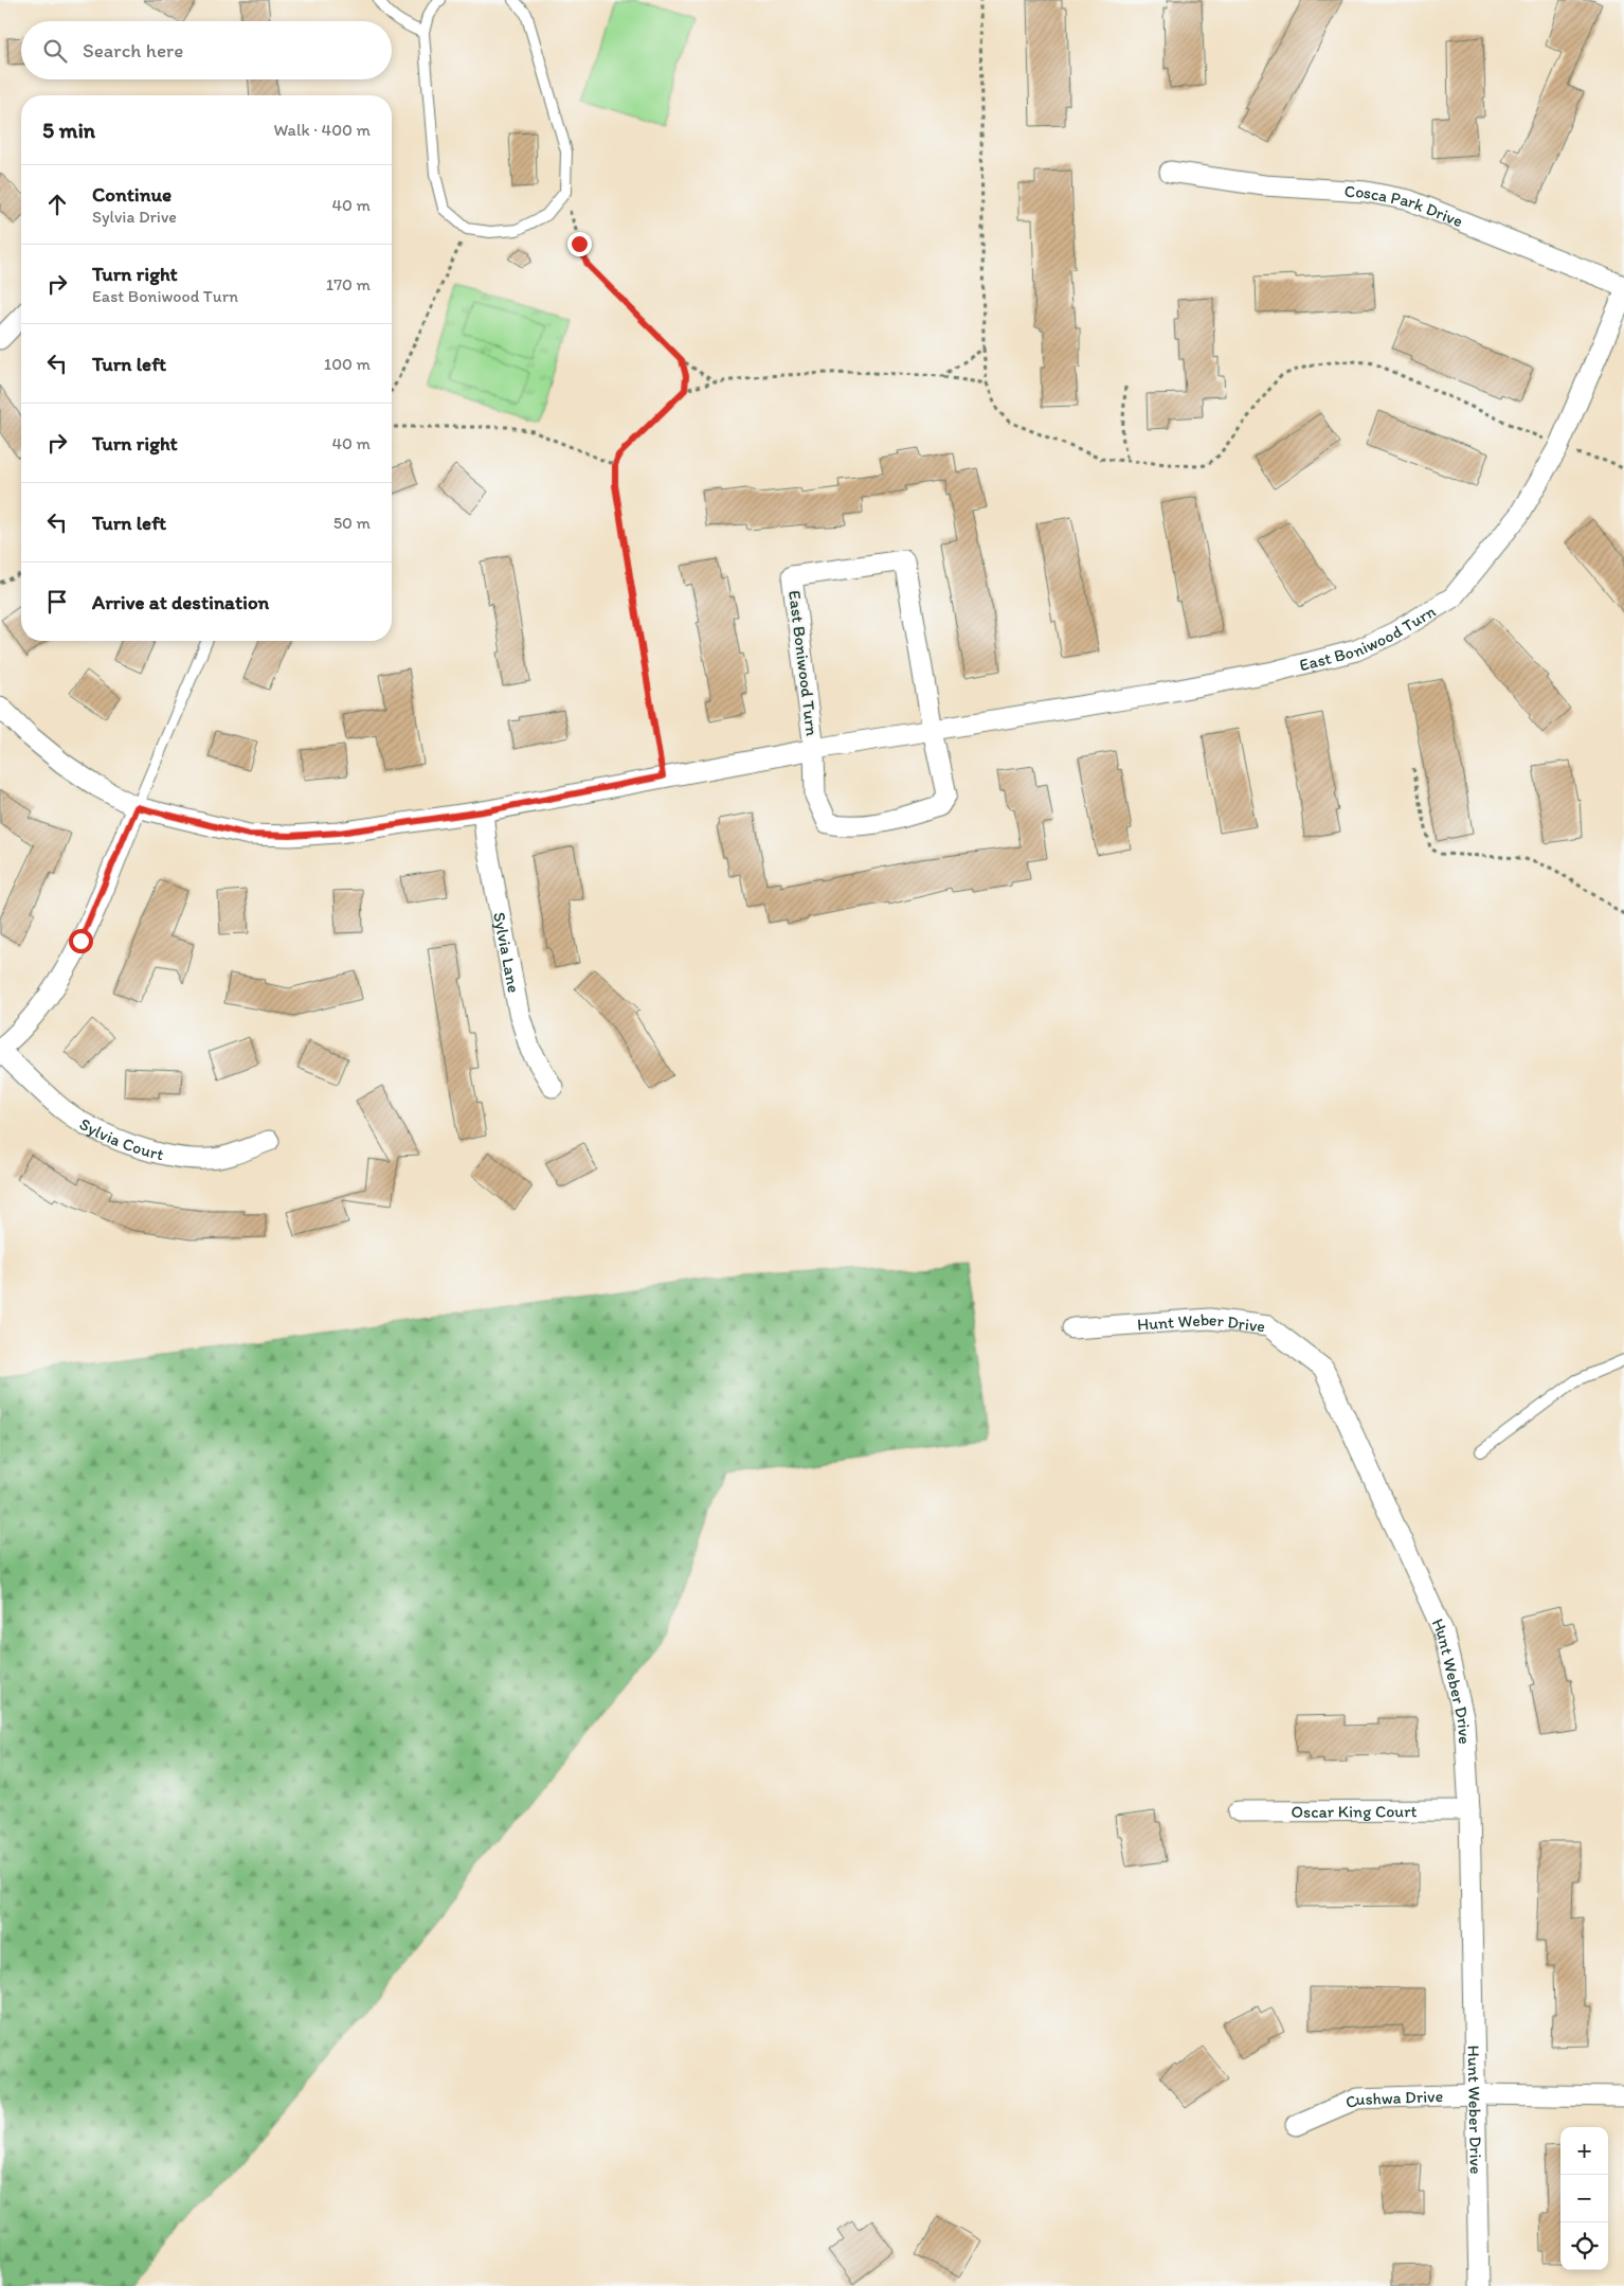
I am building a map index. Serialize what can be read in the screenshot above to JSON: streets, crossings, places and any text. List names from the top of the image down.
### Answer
{
  "streets": {
    "street": [
      "Cosca Park Drive",
      "East Boniwood Turn",
      "Sylvia Lane",
      "Sylvia Court",
      "Hunt Weber Drive",
      "Oscar King Court",
      "Cushwa Drive"
    ]
  },
  "crossings": [
    ["East Boniwood Turn", "Sylvia Lane"],
    ["Hunt Weber Drive", "Oscar King Court"],
    ["Hunt Weber Drive", "Cushwa Drive"]
  ],
  "page": {
    "search": "Search here",
    "heading": ["5 min", "Walk · 400 m"],
    "list": [
      ["Continue", "Sylvia Drive", "40 m"],
      ["Turn right", "East Boniwood Turn", "170 m"],
      ["Turn left", "100 m"],
      ["Turn right", "40 m"],
      ["Turn left", "50 m"],
      "Arrive at destination"
    ],
    "map_buttons": ["+", "−"]
  }
}
